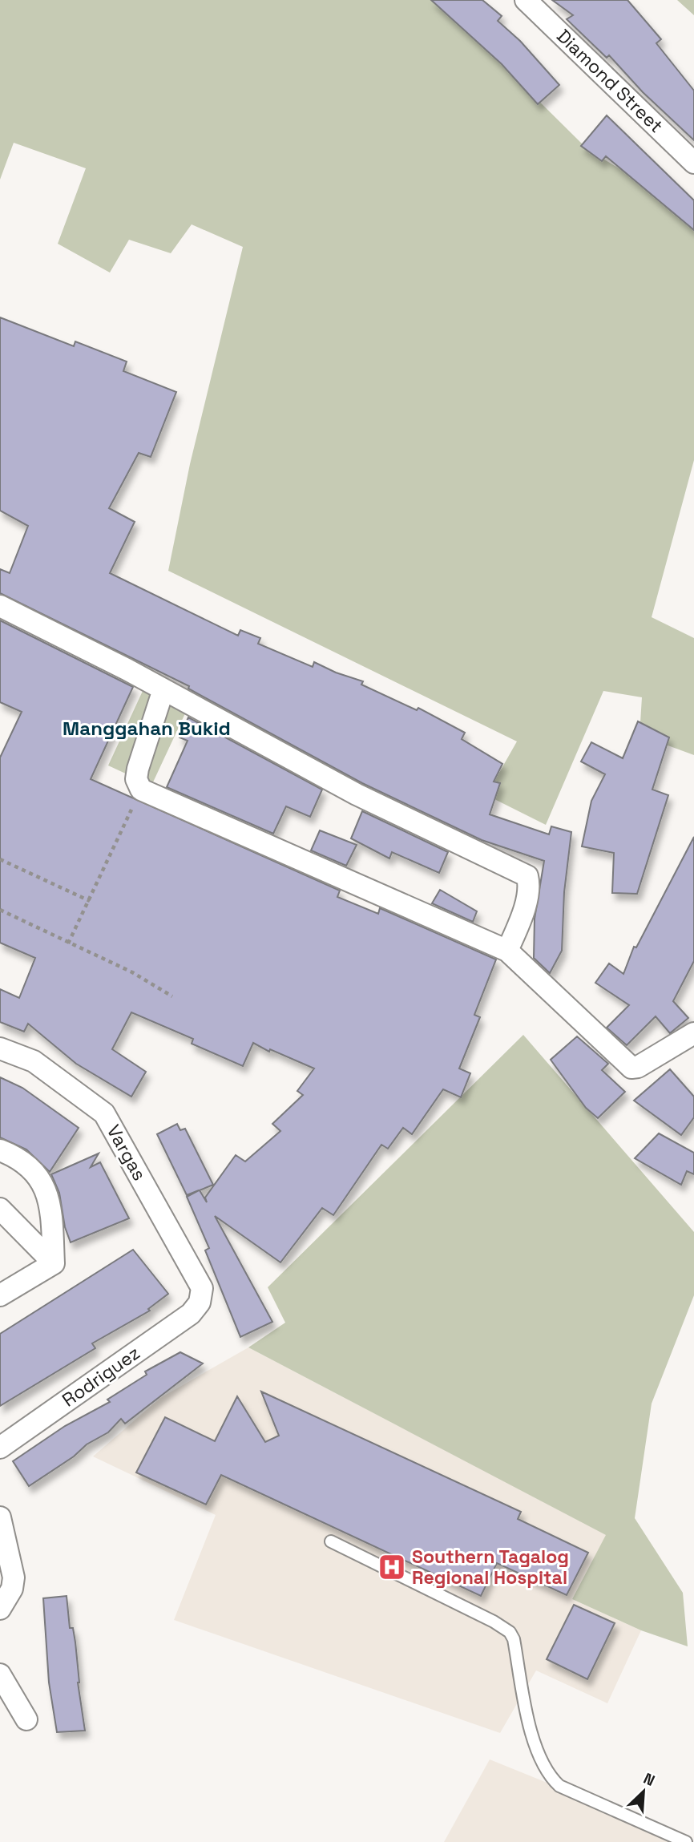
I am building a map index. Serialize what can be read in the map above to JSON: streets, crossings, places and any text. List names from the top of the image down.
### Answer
{
  "streets": {
    "street": ["Diamond Street", "Vargas", "Rodriguez"]
  },
  "crossings": [
    ["Vargas", "Rodriguez"]
  ],
  "districts": ["Manggahan Bukid"],
  "places": {
    "hospital": ["Southern Tagalog Regional Hospital"]
  },
  "north": "top right"
}
